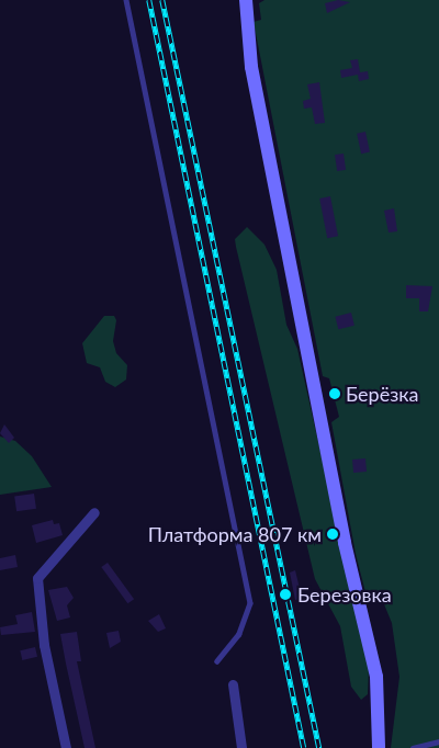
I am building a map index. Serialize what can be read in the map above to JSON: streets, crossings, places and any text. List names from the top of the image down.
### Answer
{
  "places": ["Берёзка", "Платформа 807 км", "Березовка"]
}
